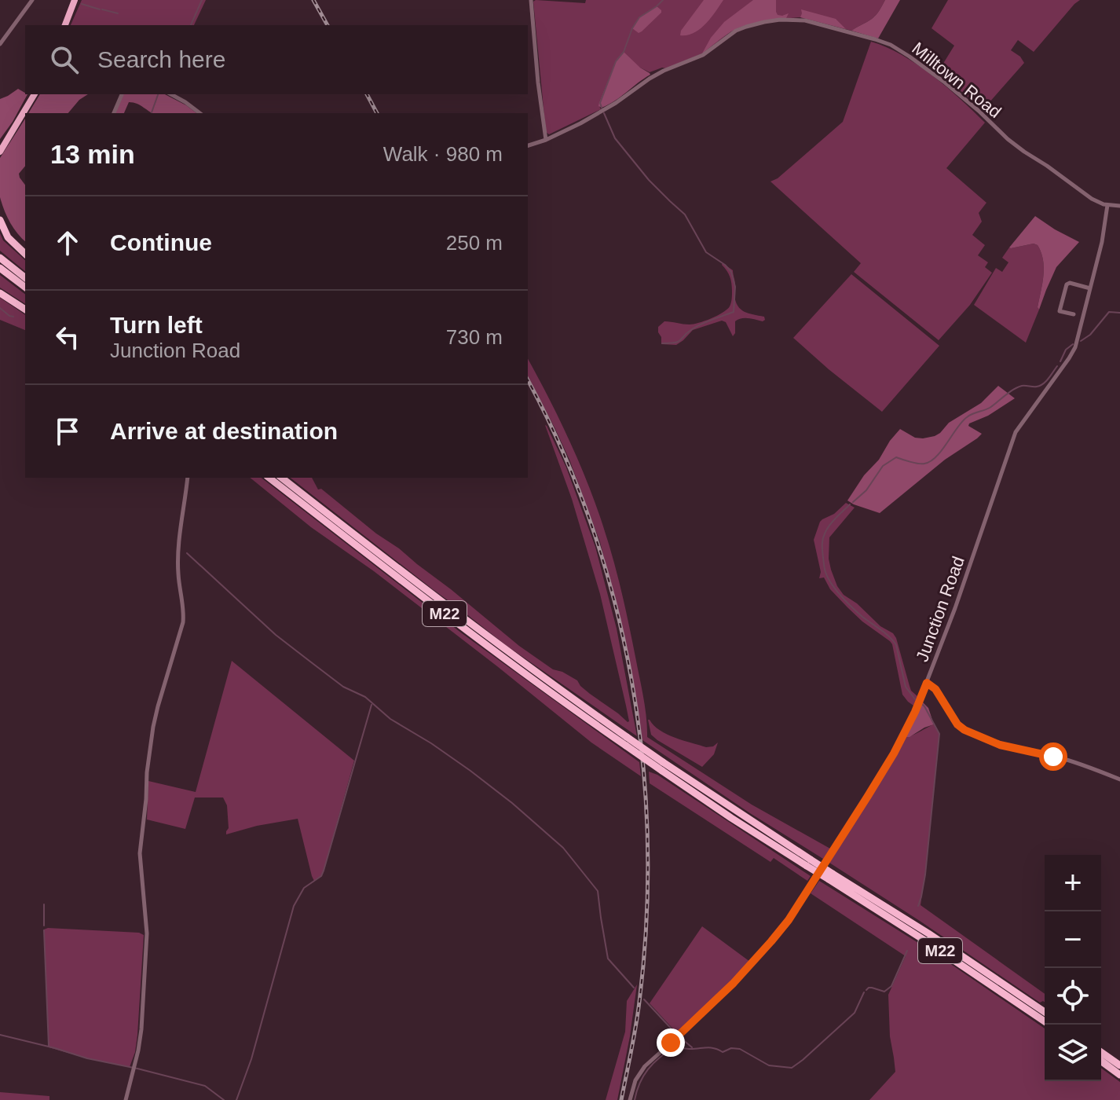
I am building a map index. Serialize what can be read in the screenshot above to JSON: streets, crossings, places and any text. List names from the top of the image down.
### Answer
{
  "streets": {
    "highway": ["M22"],
    "street": ["Milltown Road", "Junction Road"]
  },
  "crossings": [
    ["Milltown Road", "Junction Road"]
  ],
  "page": {
    "search": "Search here",
    "heading": ["13 min", "Walk · 980 m"],
    "list": [
      ["Continue", "250 m"],
      ["Turn left", "Junction Road", "730 m"],
      "Arrive at destination"
    ],
    "map_buttons": ["+", "−"]
  }
}
